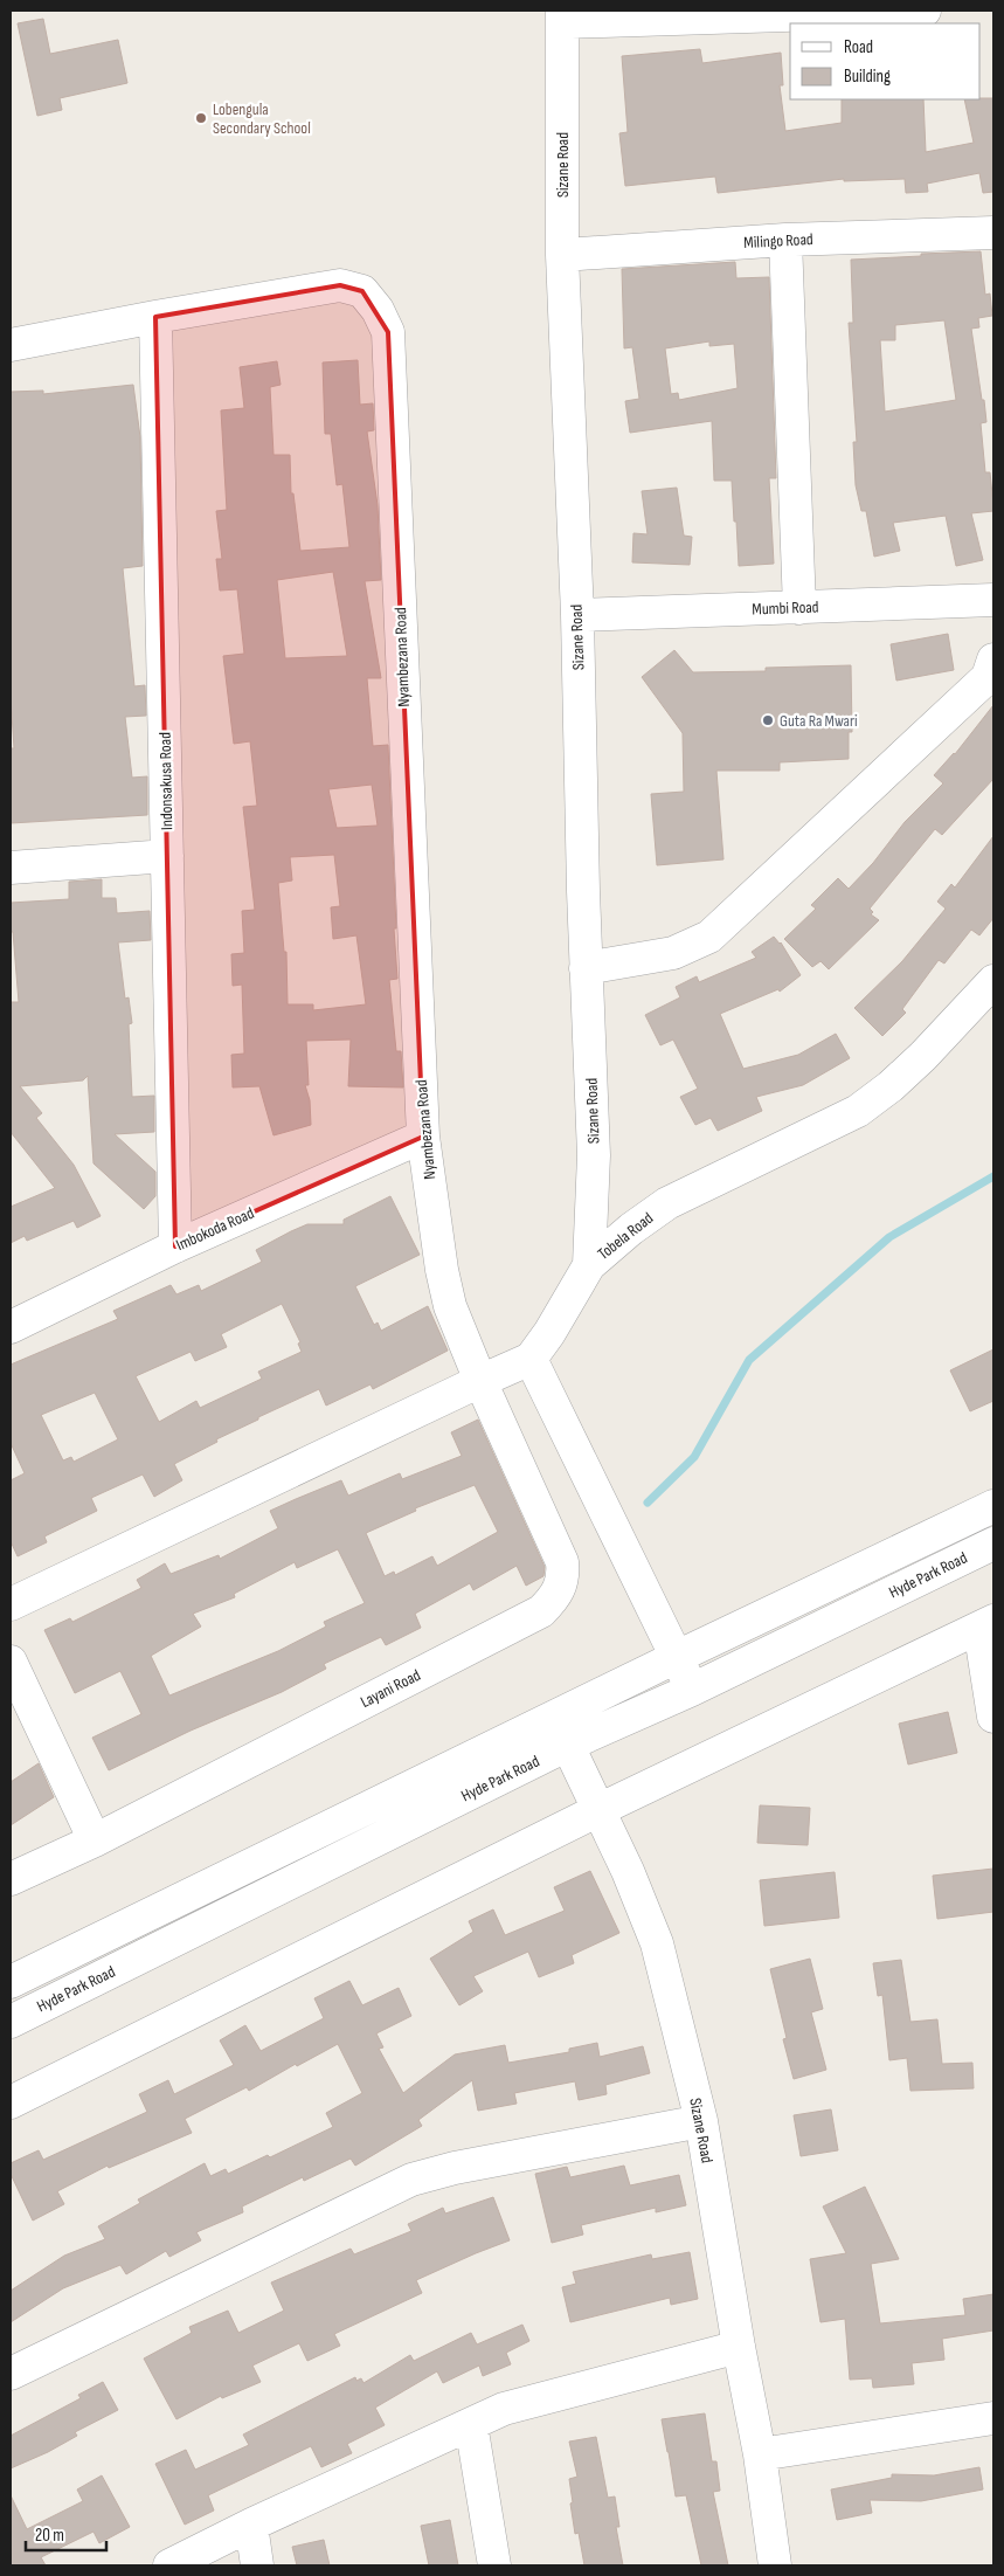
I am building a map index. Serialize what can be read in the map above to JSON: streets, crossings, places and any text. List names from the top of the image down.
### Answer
{
  "streets": {
    "street": [
      "Sizane Road",
      "Milingo Road",
      "Mumbi Road",
      "Nyambezana Road",
      "Indonsakusa Road",
      "Imbokoda Road",
      "Tobela Road",
      "Hyde Park Road",
      "Layani Road"
    ]
  },
  "crossings": [
    ["Sizane Road", "Milingo Road"],
    ["Sizane Road", "Mumbi Road"],
    ["Sizane Road", "Tobela Road"],
    ["Sizane Road", "Hyde Park Road"],
    ["Nyambezana Road", "Indonsakusa Road"],
    ["Nyambezana Road", "Imbokoda Road"],
    ["Nyambezana Road", "Layani Road"],
    ["Indonsakusa Road", "Imbokoda Road"]
  ],
  "places": ["Lobengula Secondary School", "Guta Ra Mwari"],
  "legend": ["Road", "Building"],
  "scale_bar": "20 m"
}
